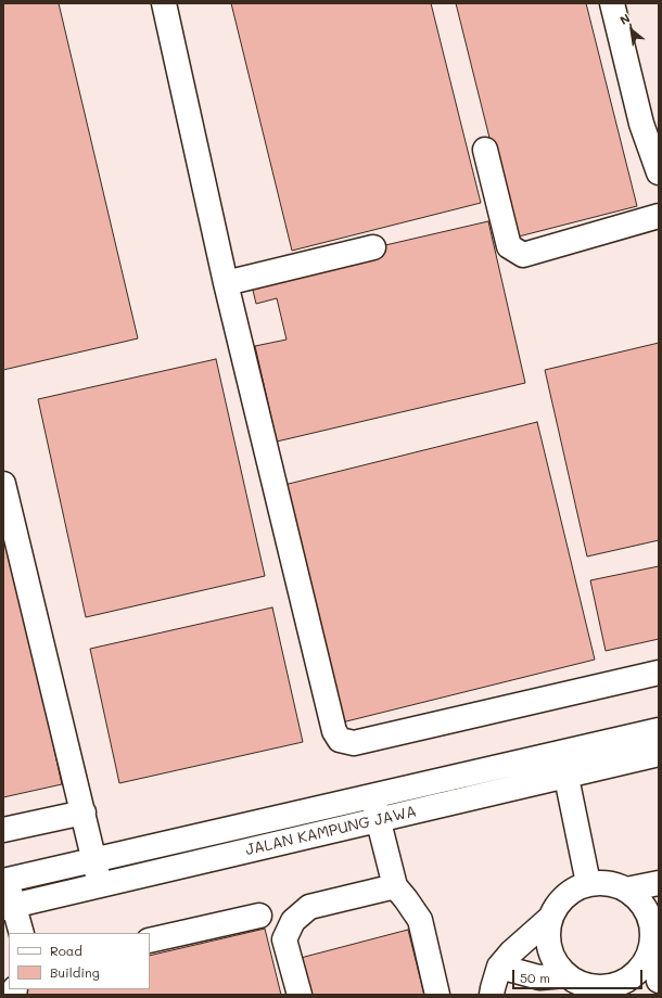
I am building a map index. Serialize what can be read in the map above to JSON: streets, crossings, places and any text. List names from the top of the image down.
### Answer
{
  "streets": {
    "street": ["JALAN KAMPUNG JAWA"]
  },
  "legend": ["Road", "Building"],
  "scale_bar": "50 m",
  "north": "top left"
}
